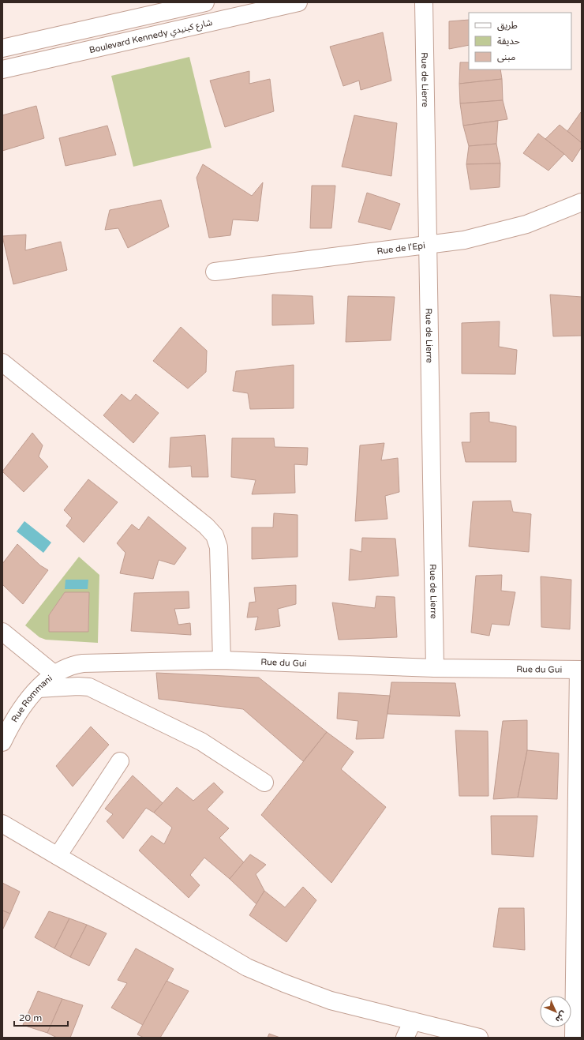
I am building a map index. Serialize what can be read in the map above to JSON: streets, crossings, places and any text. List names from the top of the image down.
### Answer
{
  "streets": {
    "street": [
      "Boulevard Kennedy شارع كينيدي",
      "Rue de Lierre",
      "Rue de l'Epi",
      "Rue du Gui",
      "Rue Rommani"
    ]
  },
  "crossings": [
    ["Rue de Lierre", "Rue de l'Epi"],
    ["Rue de Lierre", "Rue du Gui"],
    ["Rue du Gui", "Rue Rommani"]
  ],
  "legend": ["طريق", "حديقة", "مبنى"],
  "scale_bar": "20 m",
  "north": "bottom right"
}
